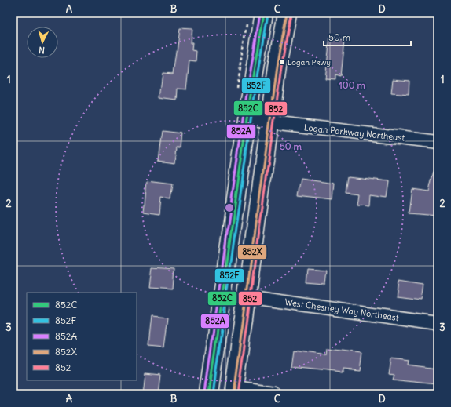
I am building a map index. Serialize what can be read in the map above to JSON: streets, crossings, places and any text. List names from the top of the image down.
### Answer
{
  "streets": {
    "street": ["Logan Parkway Northeast", "West Chesney Way Northeast"]
  },
  "places": ["Logan Pkwy"],
  "lines": [
    "transit line 852C",
    "transit line 852A",
    "transit line 852X",
    "transit line 852F",
    "transit line 852"
  ],
  "legend": [
    "852C",
    "852F",
    "852A",
    "852X",
    "852"
  ],
  "scale_bar": "50 m",
  "north": "bottom",
  "grid": {
    "columns": [
      "A",
      "B",
      "C",
      "D"
    ],
    "rows": ["1", "2", "3"]
  },
  "rings": ["100 m", "50 m"]
}
